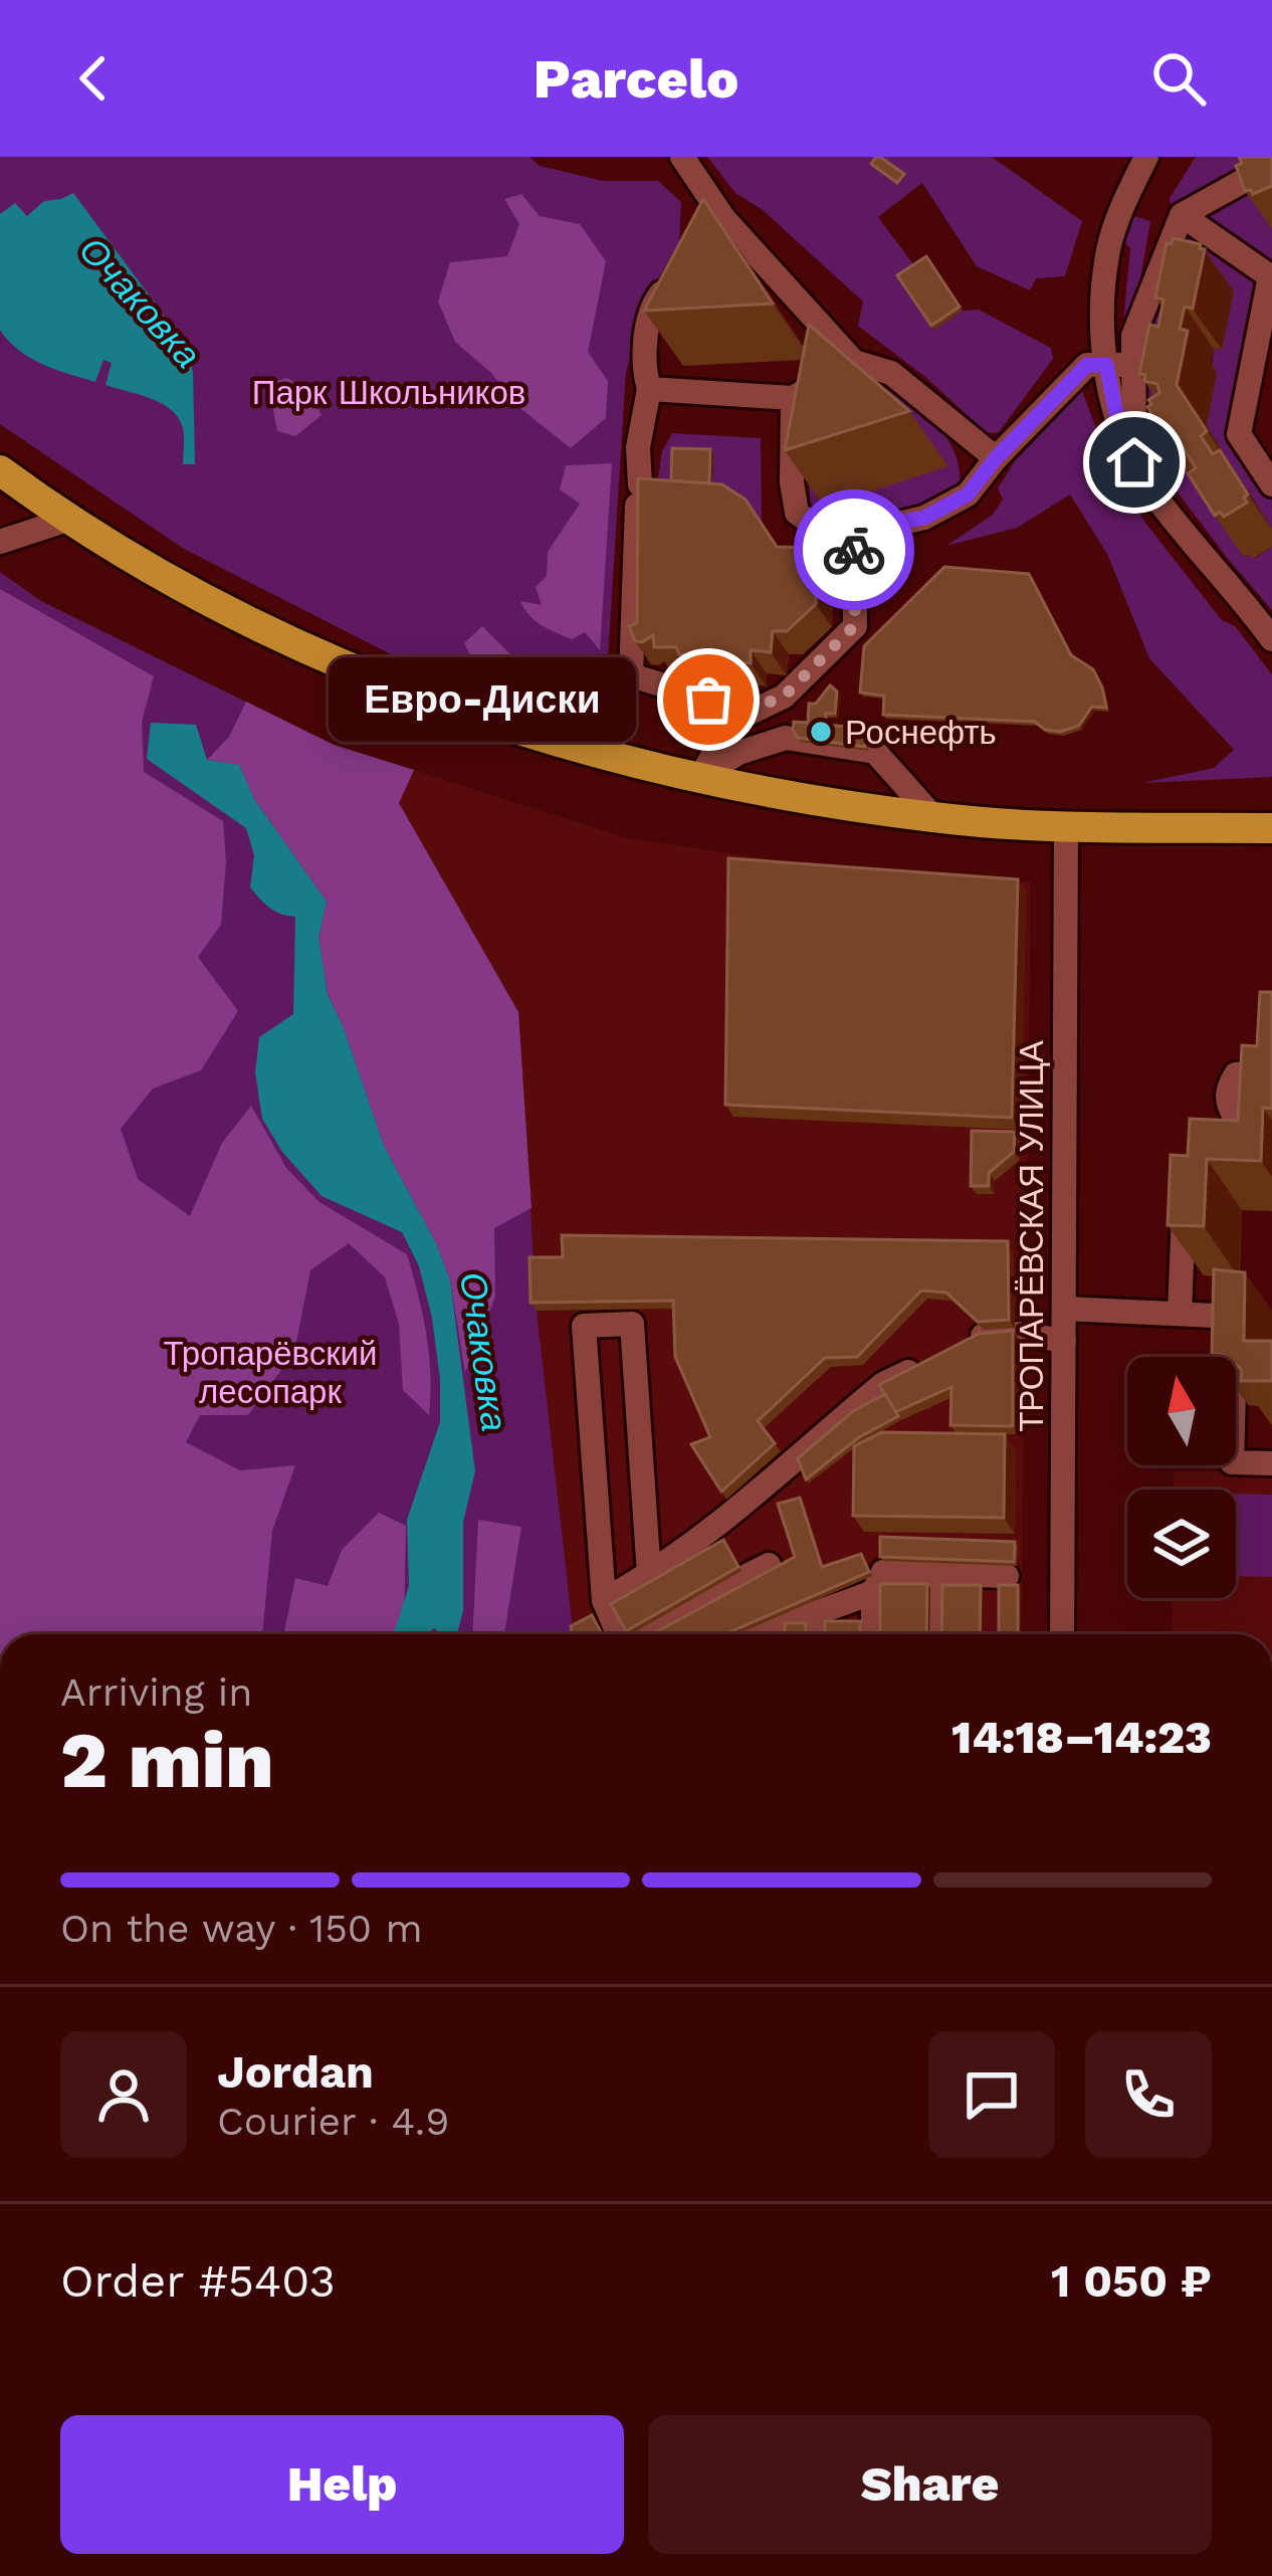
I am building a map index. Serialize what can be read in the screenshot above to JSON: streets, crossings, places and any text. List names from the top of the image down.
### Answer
{
  "streets": {
    "street": ["ТРОПАРЁВСКАЯ УЛИЦА"]
  },
  "water": ["Очаковка"],
  "parks": ["Парк Школьников", "Тропарёвский лесопарк"],
  "places": ["Евро-Диски", "Роснефть"],
  "north": "top",
  "page": {
    "header": "Parcelo",
    "bubble": "Евро-Диски",
    "heading": ["2 min", "Arriving in", "14:18–14:23"],
    "panel": [
      "Jordan",
      "Courier · 4.9",
      "Order #5403",
      "1 050 ₽"
    ],
    "bar": "On the way · 150 m",
    "buttons": ["Help", "Share"]
  }
}
